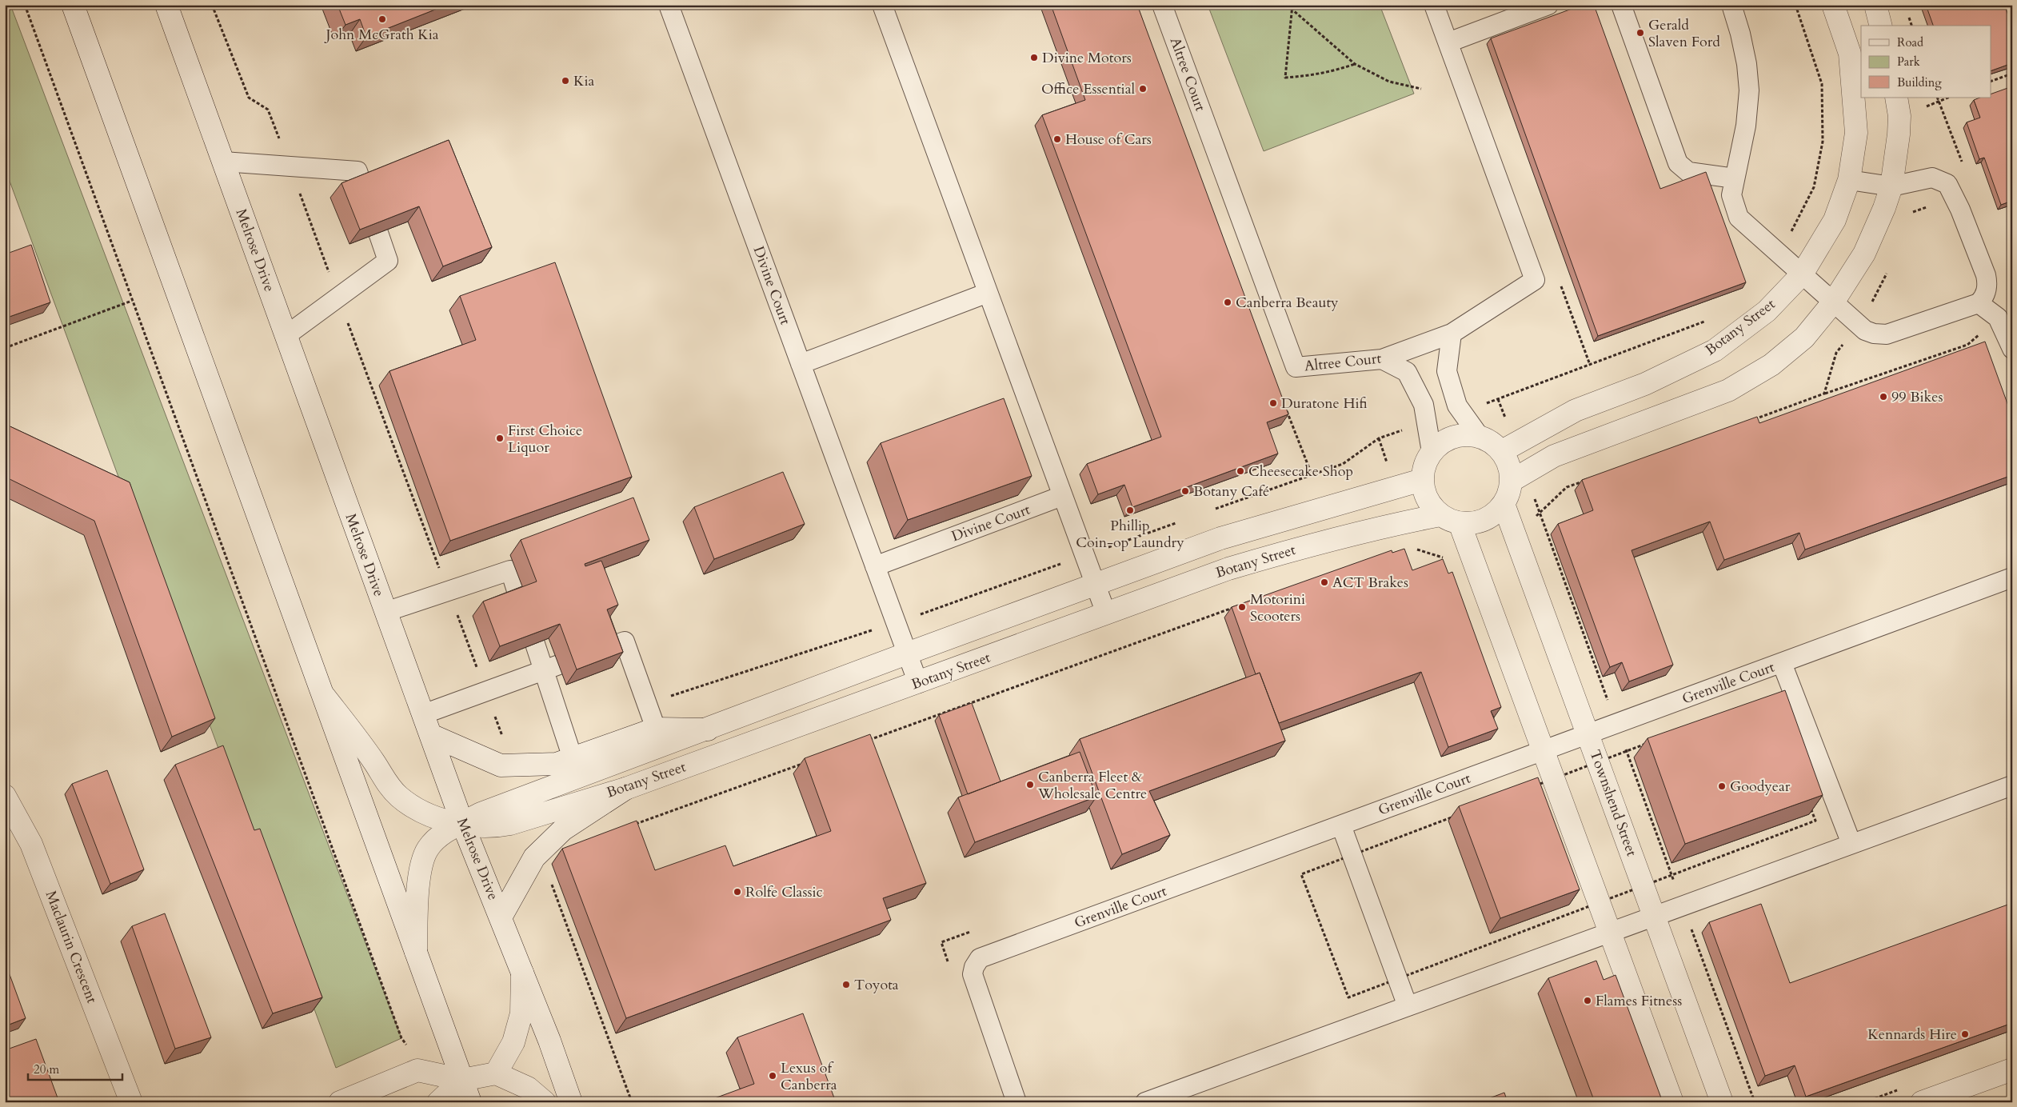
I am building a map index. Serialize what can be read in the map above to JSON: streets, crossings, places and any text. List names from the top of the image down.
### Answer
{
  "streets": {
    "street": [
      "Melrose Drive",
      "Botany Street",
      "Townshend Street",
      "Maclaurin Crescent"
    ],
    "lane": ["Altree Court", "Divine Court", "Grenville Court"]
  },
  "crossings": [
    ["Melrose Drive", "Botany Street"],
    ["Divine Court", "Botany Street"],
    ["Botany Street", "Townshend Street"],
    ["Grenville Court", "Townshend Street"]
  ],
  "places": [
    "John McGrath Kia",
    "Gerald Slaven Ford",
    "Divine Motors",
    "Kia",
    "Office Essential",
    "House of Cars",
    "Canberra Beauty",
    "99 Bikes",
    "Duratone Hifi",
    "First Choice Liquor",
    "Cheesecake Shop",
    "Botany Café",
    "Phillip Coin-op Laundry",
    "ACT Brakes",
    "Motorini Scooters",
    "Canberra Fleet & Wholesale Centre",
    "Goodyear",
    "Rolfe Classic",
    "Toyota",
    "Flames Fitness",
    "Kennards Hire",
    "Lexus of Canberra"
  ],
  "legend": ["Road", "Park", "Building"],
  "scale_bar": "20 m"
}
